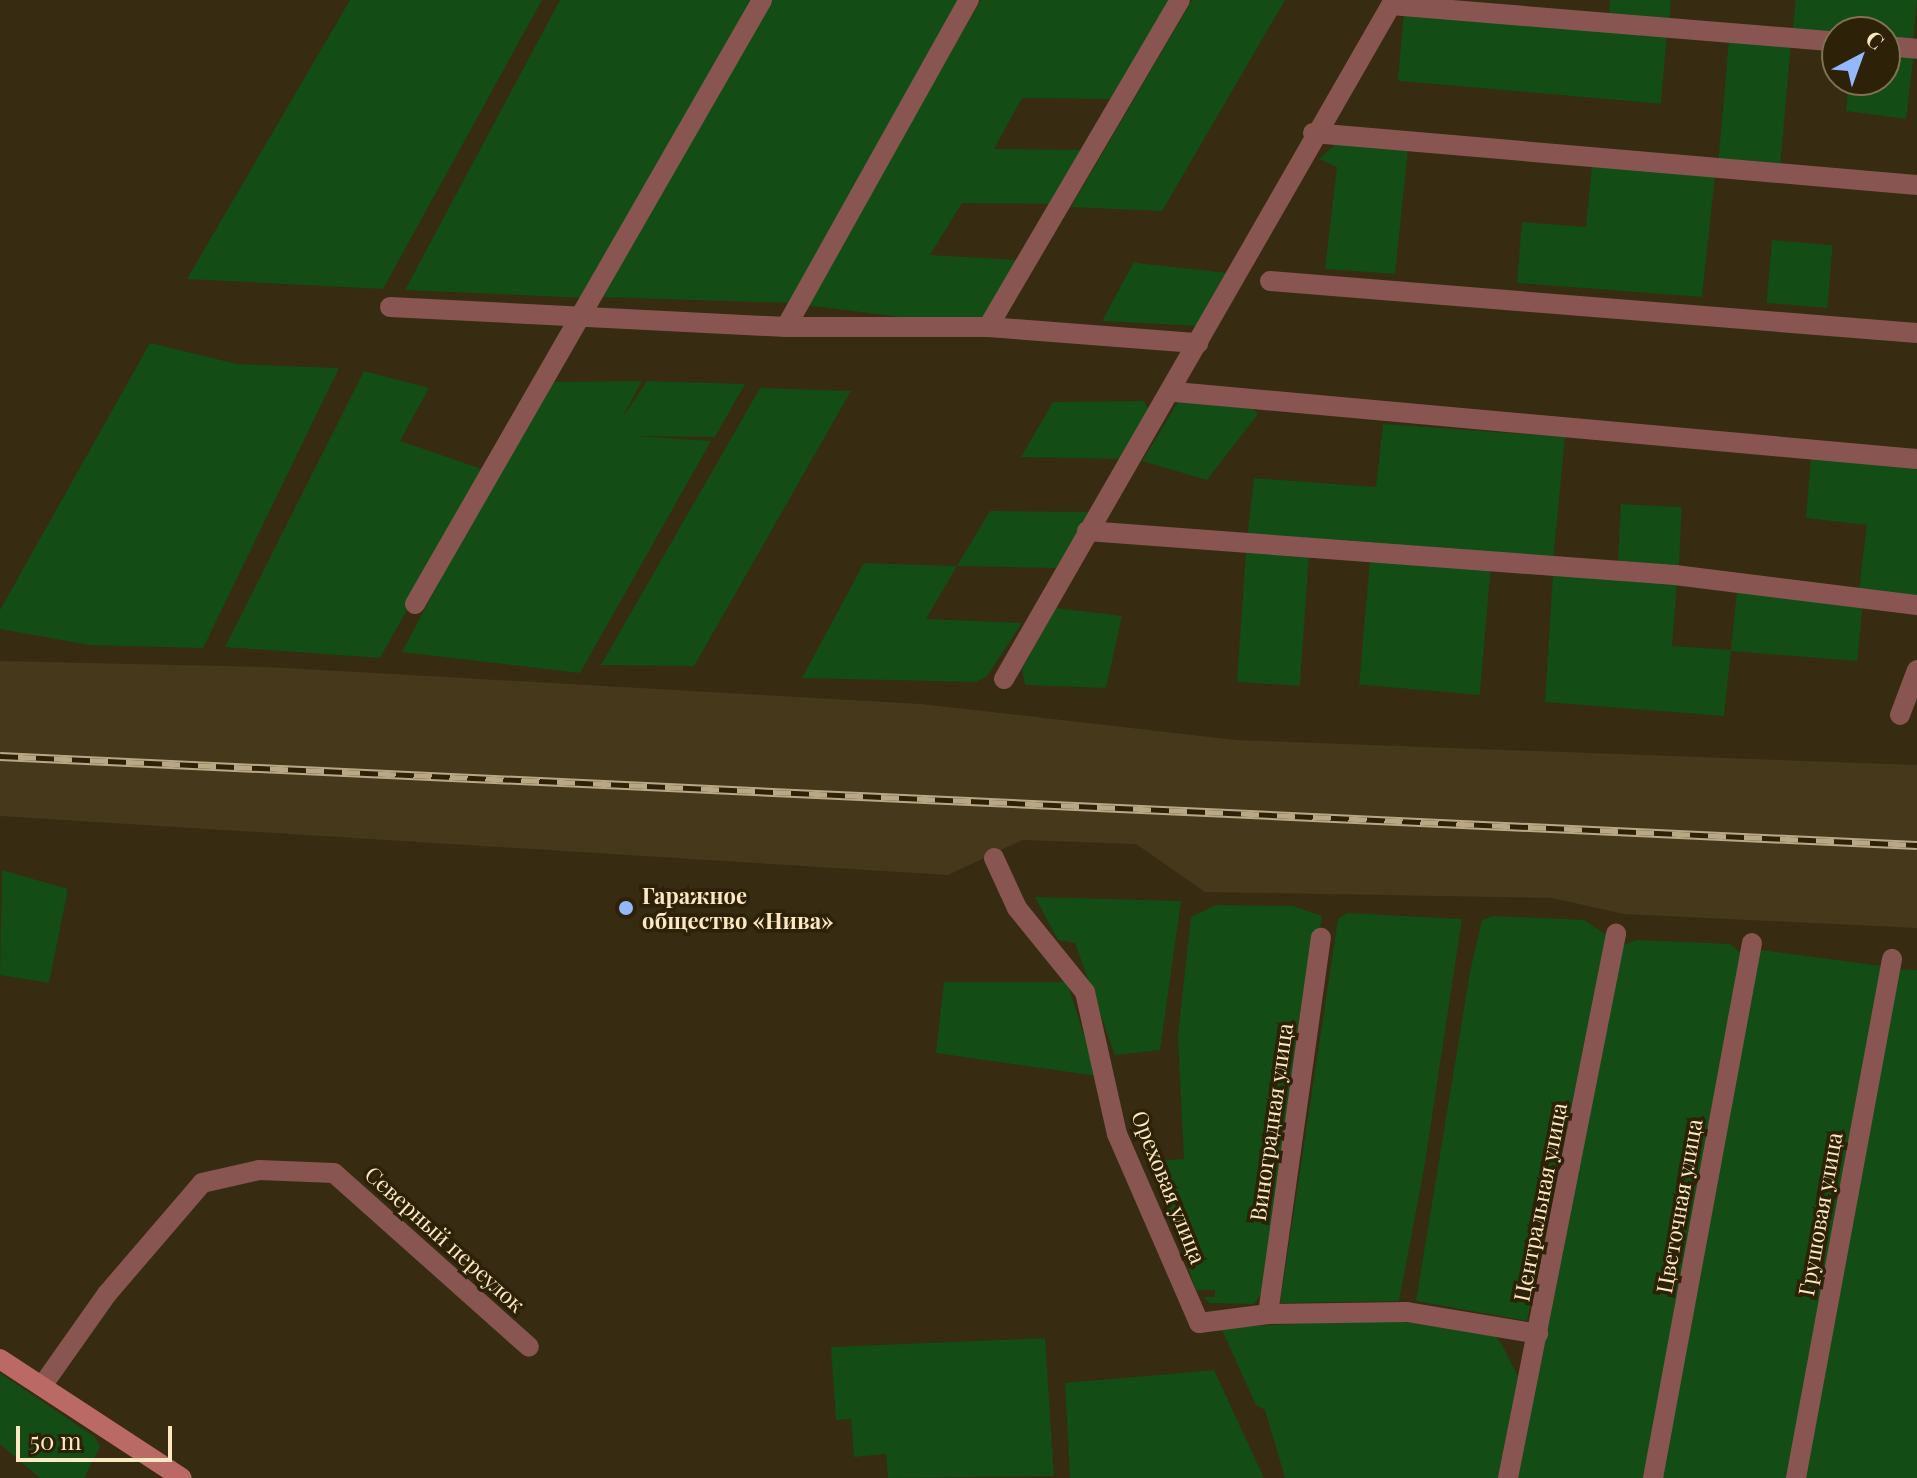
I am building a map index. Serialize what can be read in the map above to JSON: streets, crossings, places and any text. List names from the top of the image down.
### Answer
{
  "streets": {
    "street": [
      "Виноградная улица",
      "Ореховая улица",
      "Центральная улица",
      "Цветочная улица",
      "Грушовая улица",
      "Северный переулок"
    ]
  },
  "crossings": [
    ["Виноградная улица", "Ореховая улица"]
  ],
  "places": ["Гаражное общество «Нива»"],
  "scale_bar": "50 m",
  "north": "top right"
}
